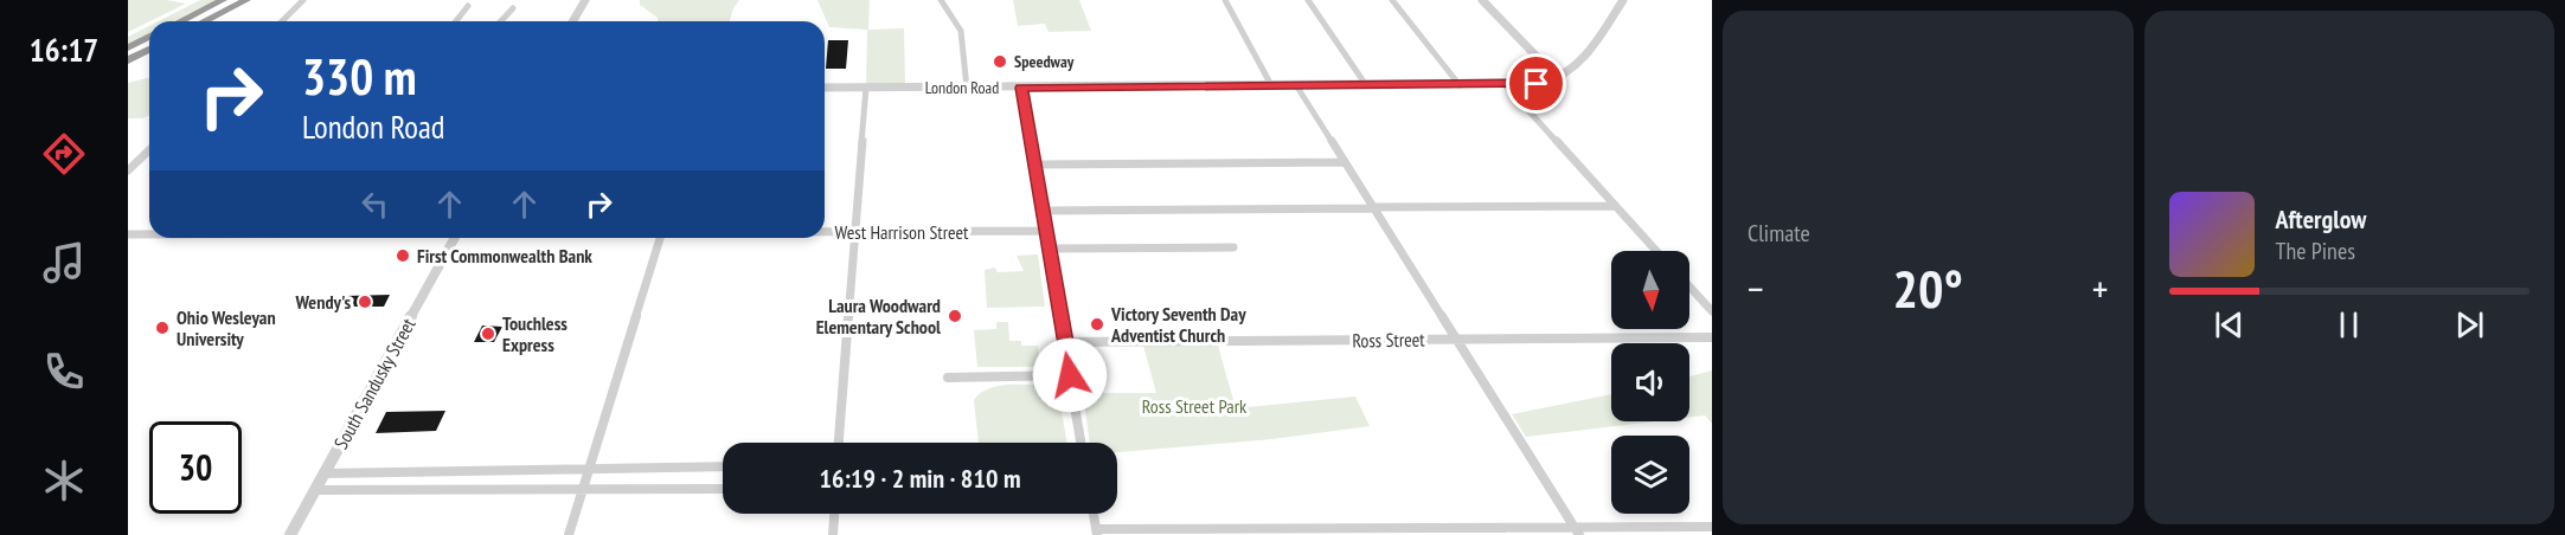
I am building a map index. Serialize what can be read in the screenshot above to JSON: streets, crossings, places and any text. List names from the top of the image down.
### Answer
{
  "streets": {
    "street": [
      "London Road",
      "West Harrison Street",
      "Ross Street",
      "South Sandusky Street"
    ]
  },
  "parks": ["Ross Street Park"],
  "places": [
    "Speedway",
    "First Commonwealth Bank",
    "Wendy's",
    "Laura Woodward Elementary School",
    "Victory Seventh Day Adventist Church",
    "Ohio Wesleyan University",
    "Touchless Express"
  ],
  "north": "bottom",
  "page": {
    "tabs": "16:17",
    "tile": "Climate",
    "turn": ["330 m", "London Road"],
    "song": ["Afterglow", "The Pines"],
    "heat": ["−", "20°", "+"],
    "limit": "30",
    "trip": "16:19 · 2 min · 810 m"
  }
}
